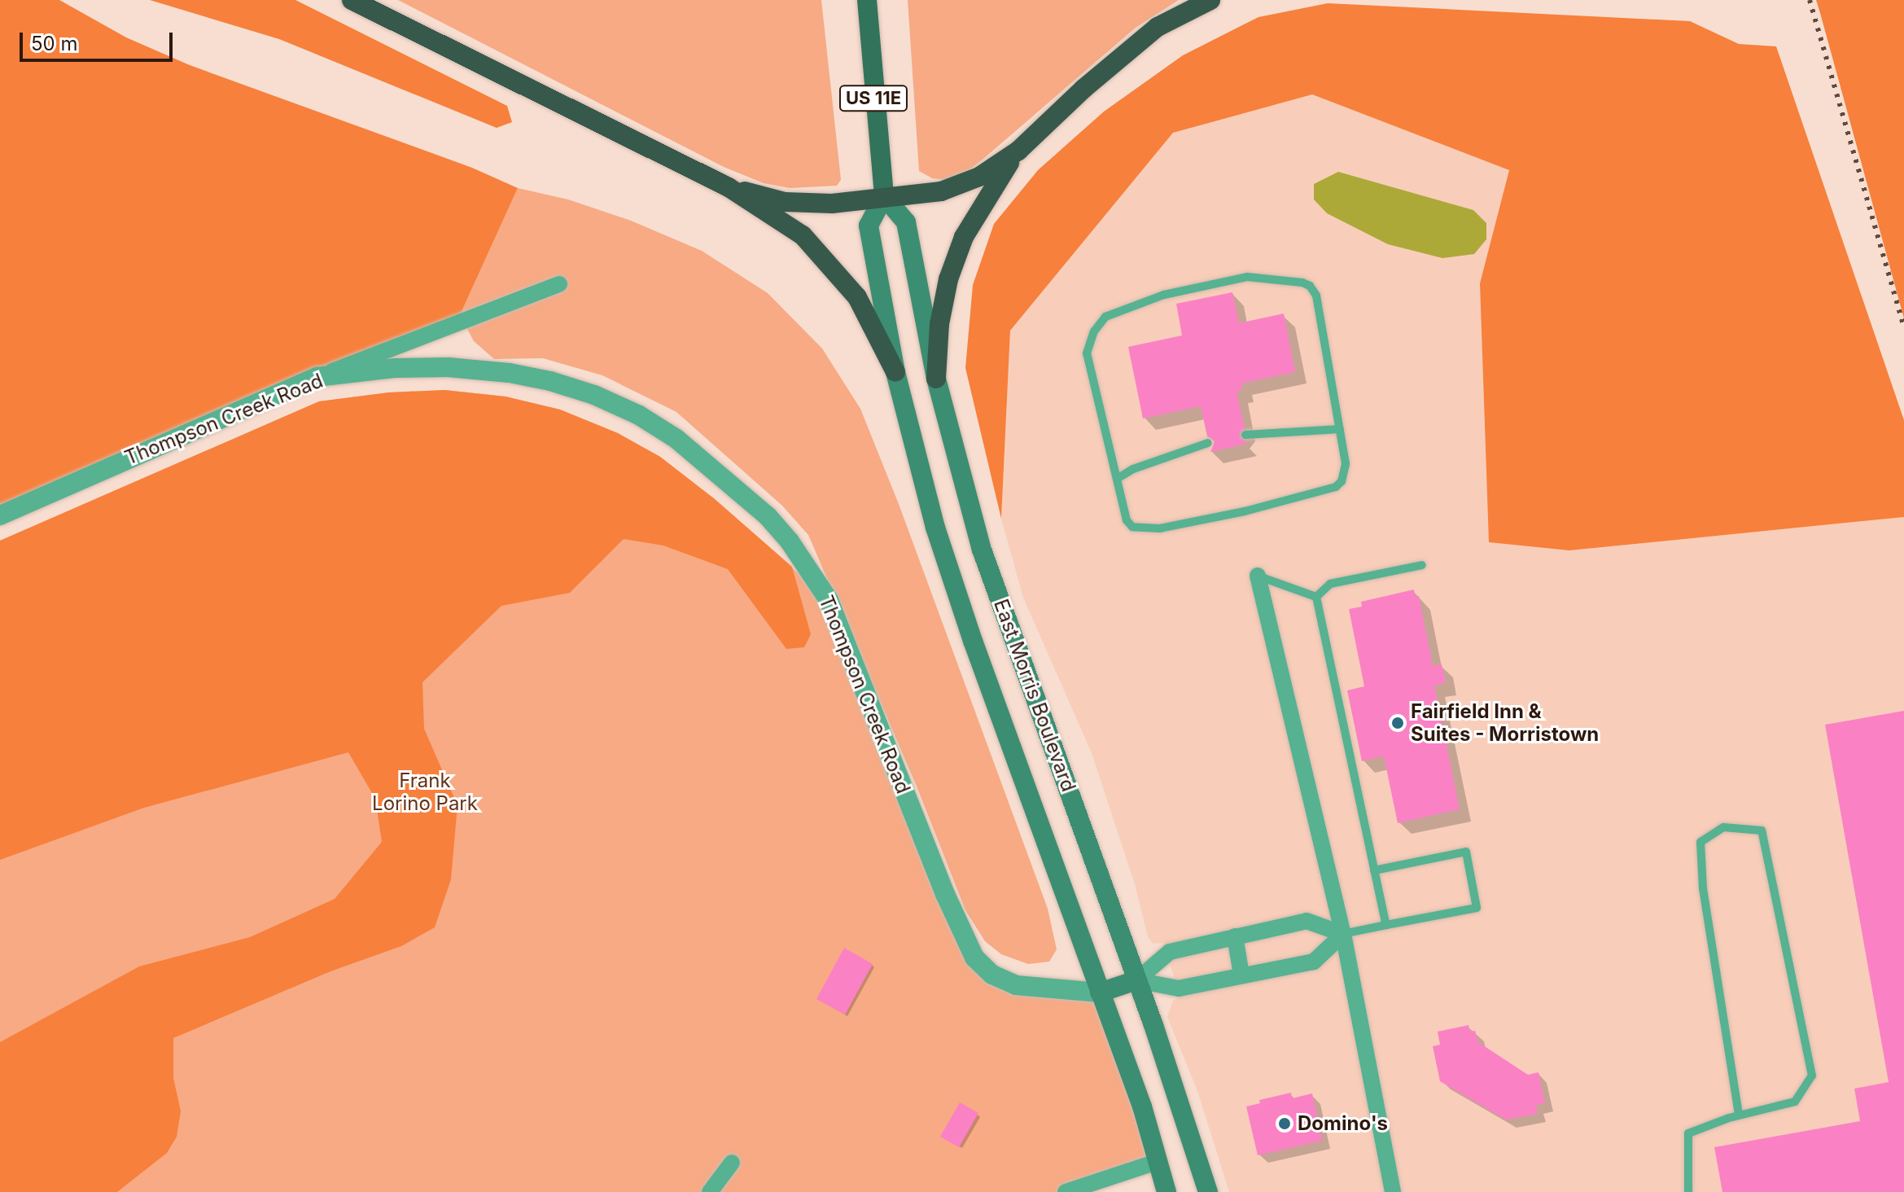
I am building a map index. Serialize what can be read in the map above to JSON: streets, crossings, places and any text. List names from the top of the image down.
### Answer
{
  "streets": {
    "main road": ["US 11E", "East Morris Boulevard"],
    "street": ["Thompson Creek Road"]
  },
  "crossings": [
    ["US 11E", "East Morris Boulevard"],
    ["Thompson Creek Road", "East Morris Boulevard"]
  ],
  "parks": ["Frank Lorino Park"],
  "places": ["Fairfield Inn & Suites - Morristown", "Domino's"],
  "scale_bar": "50 m"
}
